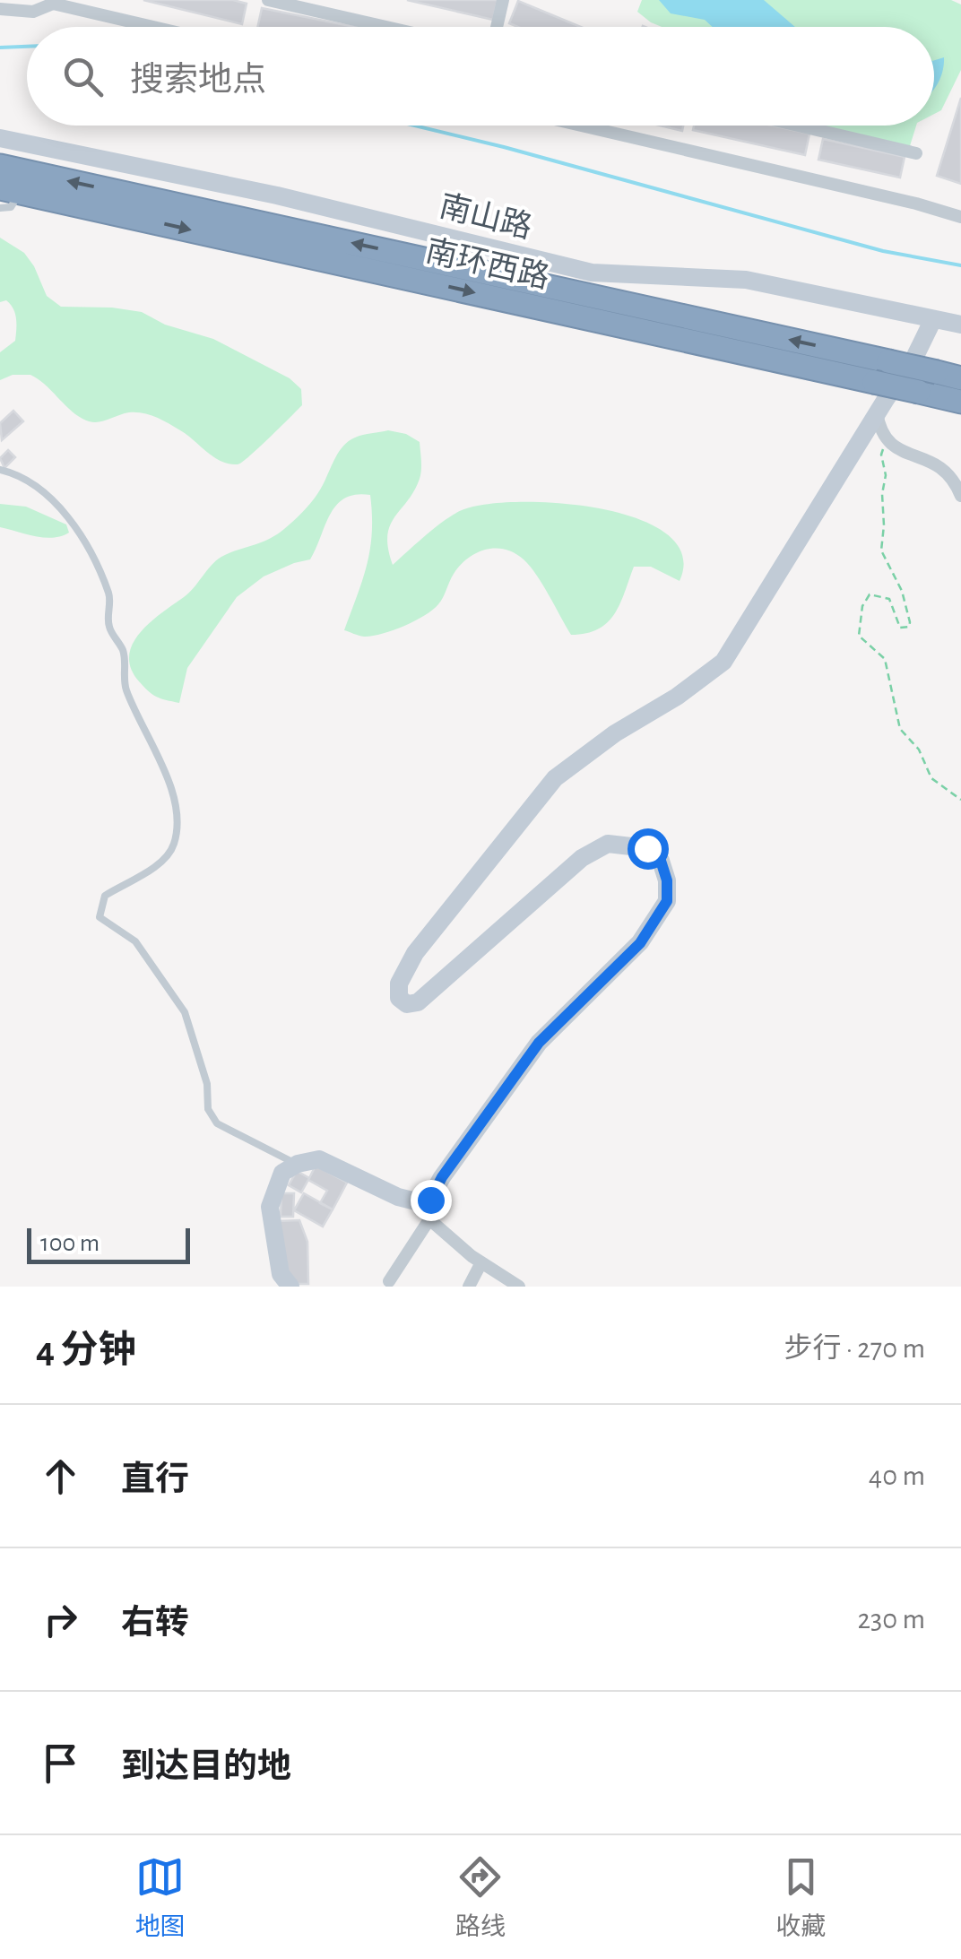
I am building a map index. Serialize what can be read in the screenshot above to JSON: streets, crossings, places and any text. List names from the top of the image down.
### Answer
{
  "streets": {
    "highway": ["南环西路"],
    "street": ["南山路"]
  },
  "scale_bar": "100 m",
  "page": {
    "search": "搜索地点",
    "scale": "100 m",
    "heading": ["4 分钟", "步行 · 270 m"],
    "list": [
      ["直行", "40 m"],
      ["右转", "230 m"],
      "到达目的地"
    ],
    "nav": ["地图", "路线", "收藏"]
  }
}
